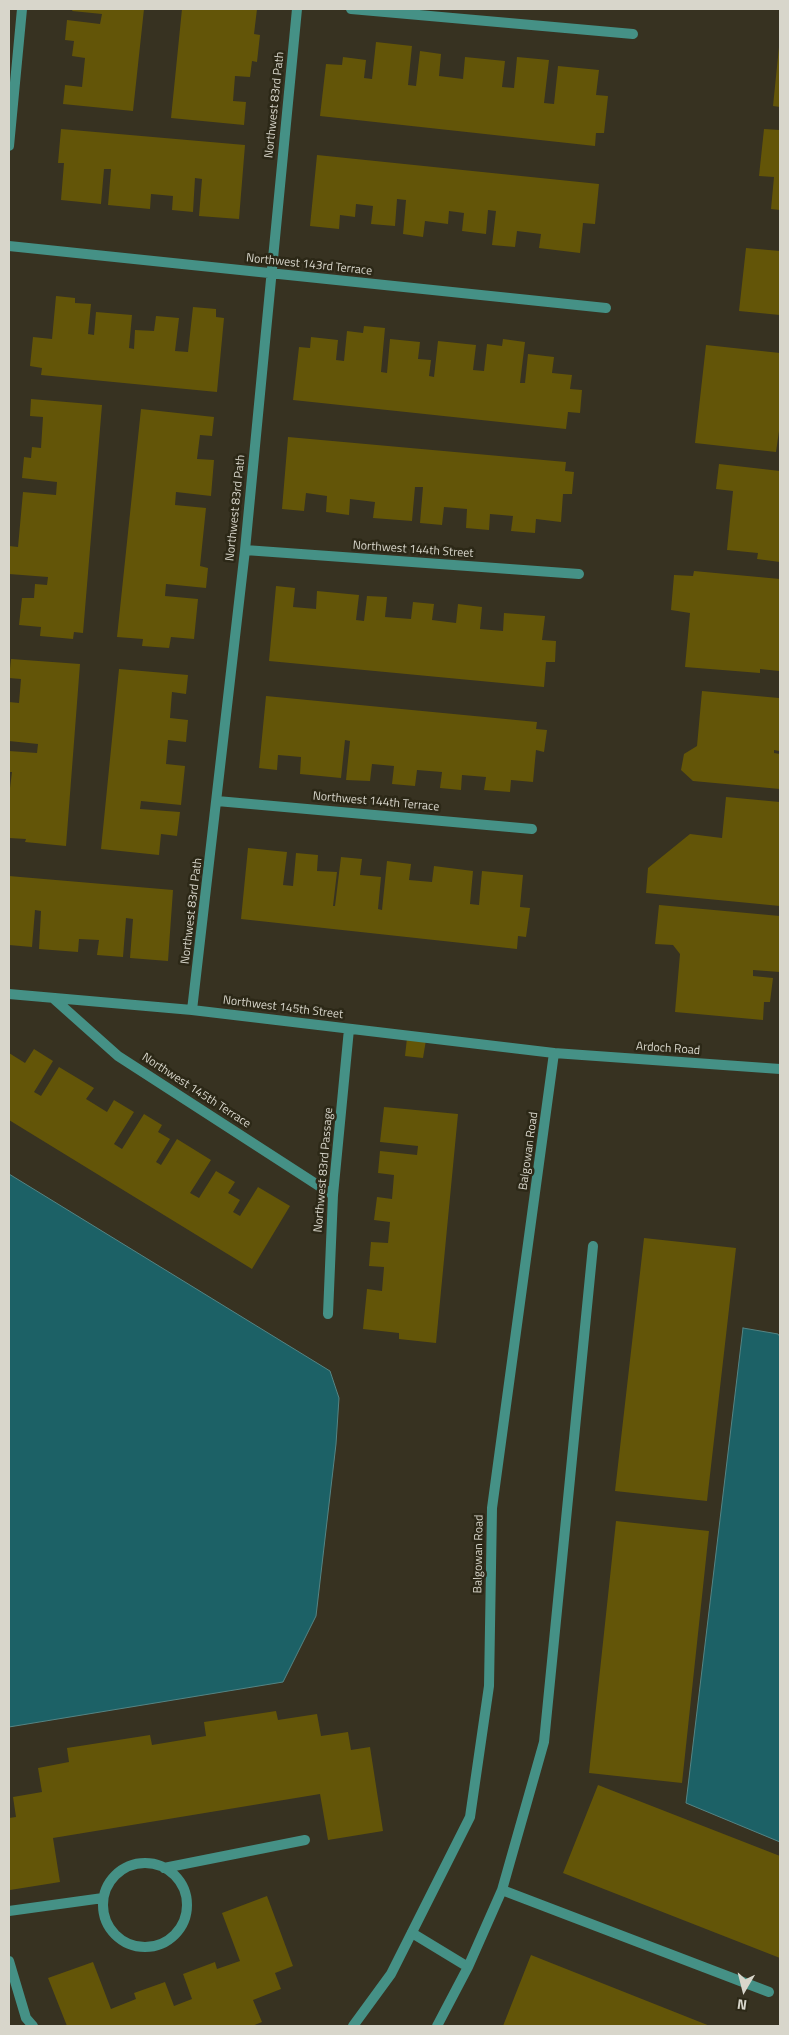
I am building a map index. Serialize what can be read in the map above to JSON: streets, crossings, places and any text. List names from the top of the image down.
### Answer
{
  "streets": {
    "street": [
      "Northwest 83rd Path",
      "Northwest 143rd Terrace",
      "Northwest 144th Street",
      "Northwest 144th Terrace",
      "Northwest 145th Street",
      "Ardoch Road",
      "Northwest 145th Terrace",
      "Balgowan Road",
      "Northwest 83rd Passage"
    ]
  },
  "crossings": [
    ["Northwest 83rd Path", "Northwest 143rd Terrace"],
    ["Northwest 83rd Path", "Northwest 144th Street"],
    ["Northwest 83rd Path", "Northwest 144th Terrace"],
    ["Northwest 83rd Path", "Northwest 145th Street"],
    ["Northwest 145th Street", "Ardoch Road"],
    ["Northwest 145th Street", "Northwest 145th Terrace"],
    ["Northwest 145th Street", "Balgowan Road"],
    ["Northwest 145th Street", "Northwest 83rd Passage"],
    ["Ardoch Road", "Balgowan Road"],
    ["Northwest 145th Terrace", "Northwest 83rd Passage"]
  ],
  "north": "bottom"
}
